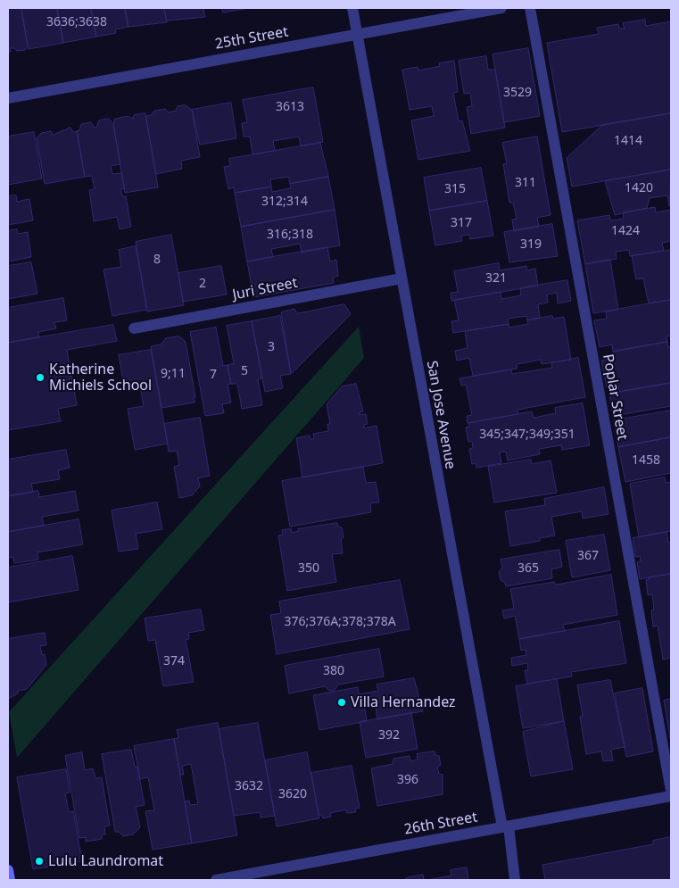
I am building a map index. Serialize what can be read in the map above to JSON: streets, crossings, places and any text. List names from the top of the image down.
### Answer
{
  "streets": {
    "street": [
      "25th Street",
      "Juri Street",
      "Poplar Street",
      "San Jose Avenue",
      "26th Street"
    ]
  },
  "crossings": [
    ["25th Street", "San Jose Avenue"],
    ["Juri Street", "San Jose Avenue"],
    ["San Jose Avenue", "26th Street"]
  ],
  "places": ["Katherine Michiels School", "Villa Hernandez", "Lulu Laundromat"],
  "house_numbers": [
    "3636;3638",
    "3529",
    "3613",
    "1414",
    "311",
    "1420",
    "315",
    "312;314",
    "317",
    "1424",
    "316;318",
    "319",
    "8",
    "321",
    "2",
    "3",
    "5",
    "9;11",
    "7",
    "345;347;349;351",
    "1458",
    "367",
    "350",
    "365",
    "376;376A;378;378A",
    "374",
    "380",
    "392",
    "396",
    "3632",
    "3620"
  ]
}
